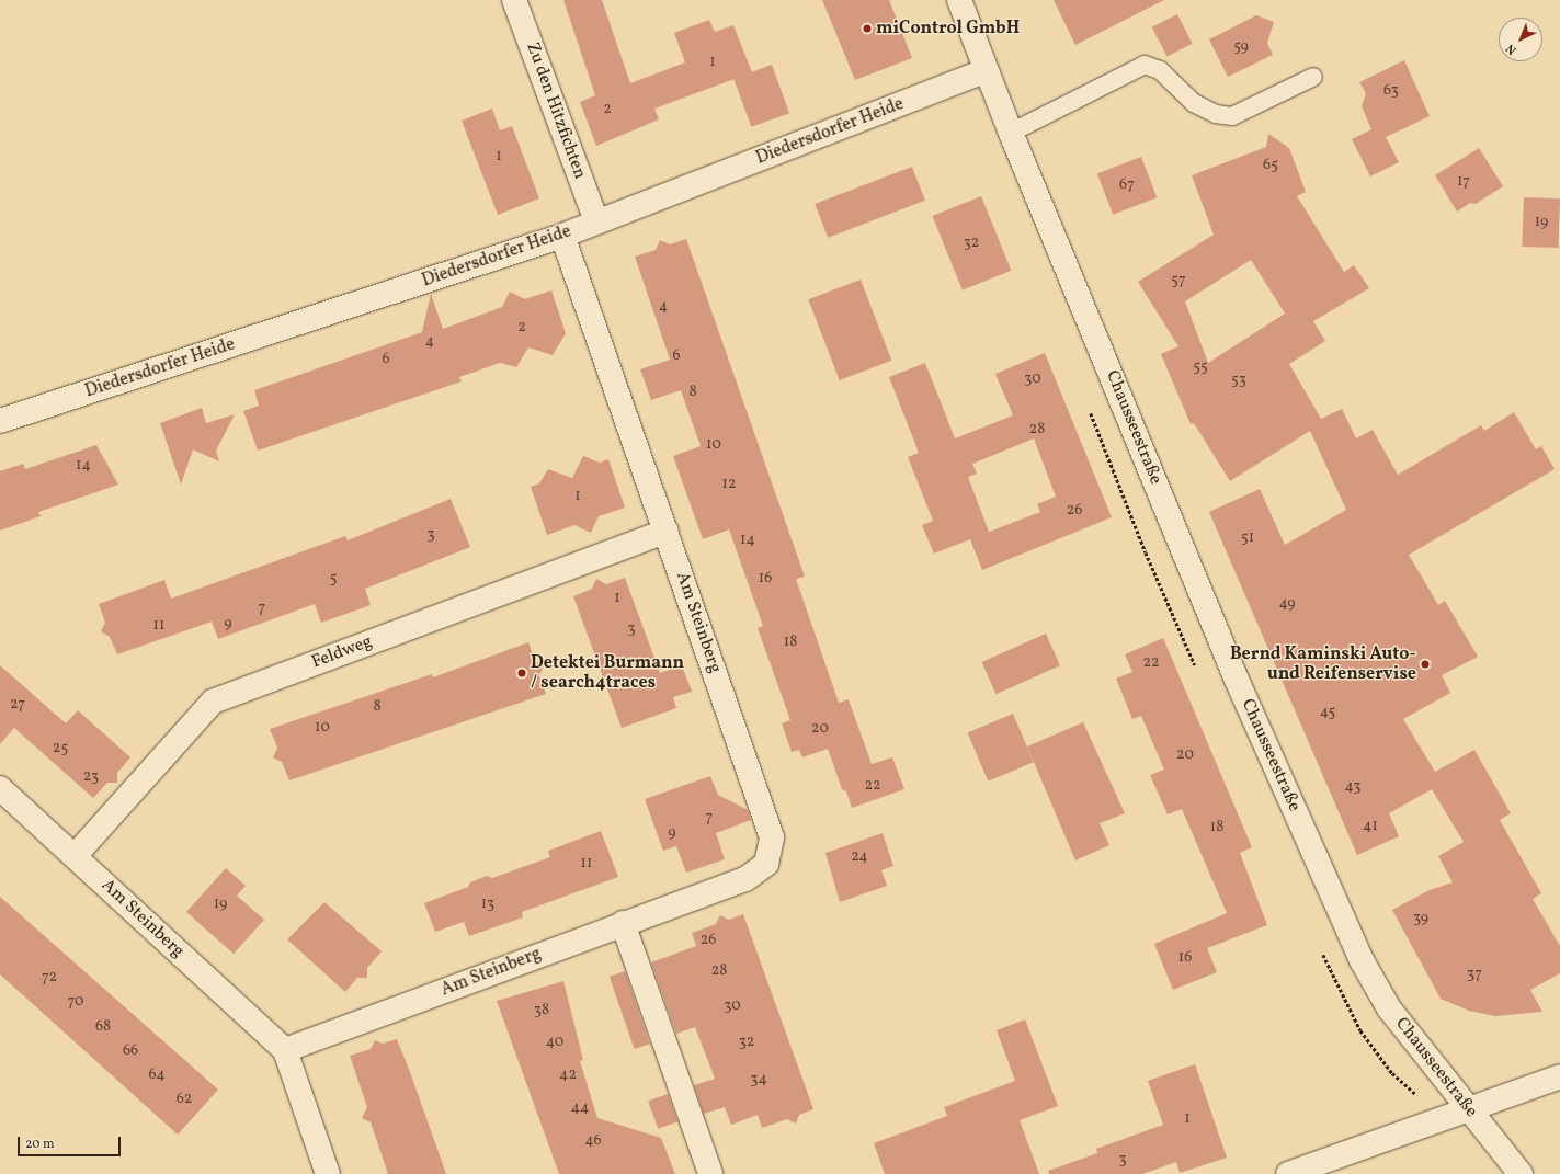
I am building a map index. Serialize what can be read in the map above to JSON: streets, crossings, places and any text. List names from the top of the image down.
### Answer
{
  "streets": {
    "street": [
      "Zu den Hitzfichten",
      "Diedersdorfer Heide",
      "Chausseestraße",
      "Am Steinberg",
      "Feldweg"
    ]
  },
  "crossings": [
    ["Zu den Hitzfichten", "Diedersdorfer Heide"],
    ["Diedersdorfer Heide", "Chausseestraße"],
    ["Diedersdorfer Heide", "Am Steinberg"],
    ["Am Steinberg", "Feldweg"]
  ],
  "places": ["miControl GmbH", "Bernd Kaminski Auto- und Reifenservise", "Detektei Burmann / search4traces"],
  "house_numbers": [
    "59",
    "1",
    "63",
    "2",
    "1",
    "65",
    "17",
    "67",
    "19",
    "32",
    "57",
    "4",
    "2",
    "4",
    "6",
    "6",
    "55",
    "30",
    "53",
    "8",
    "28",
    "10",
    "14",
    "12",
    "1",
    "26",
    "3",
    "51",
    "14",
    "5",
    "16",
    "1",
    "49",
    "7",
    "9",
    "11",
    "3",
    "18",
    "22",
    "27",
    "8",
    "45",
    "10",
    "20",
    "25",
    "20",
    "23",
    "22",
    "43",
    "7",
    "41",
    "18",
    "9",
    "24",
    "11",
    "19",
    "13",
    "39",
    "26",
    "16",
    "28",
    "37",
    "72",
    "70",
    "30",
    "38",
    "68",
    "40",
    "32",
    "66",
    "64",
    "42",
    "34",
    "62",
    "44",
    "1",
    "46",
    "3"
  ],
  "scale_bar": "20 m",
  "north": "bottom left"
}
